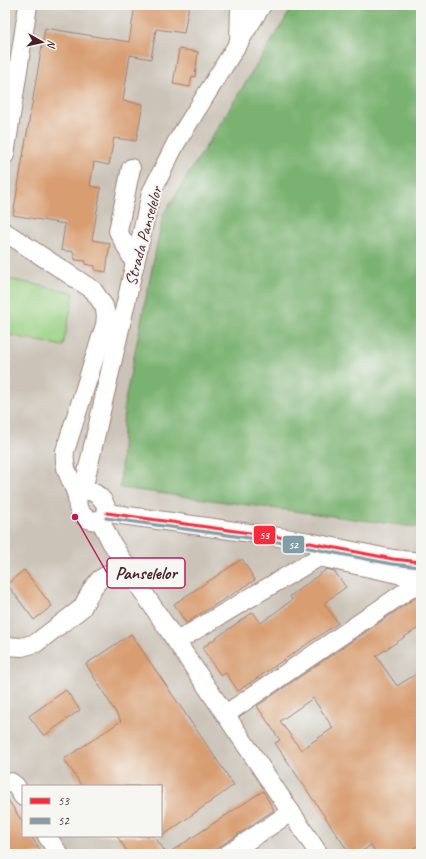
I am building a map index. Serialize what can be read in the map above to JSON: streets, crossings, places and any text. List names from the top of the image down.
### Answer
{
  "streets": {
    "street": ["Strada Panselelor"]
  },
  "places": ["Panselelor"],
  "lines": ["transit line 53", "transit line 52"],
  "legend": ["53", "52"],
  "north": "right"
}
